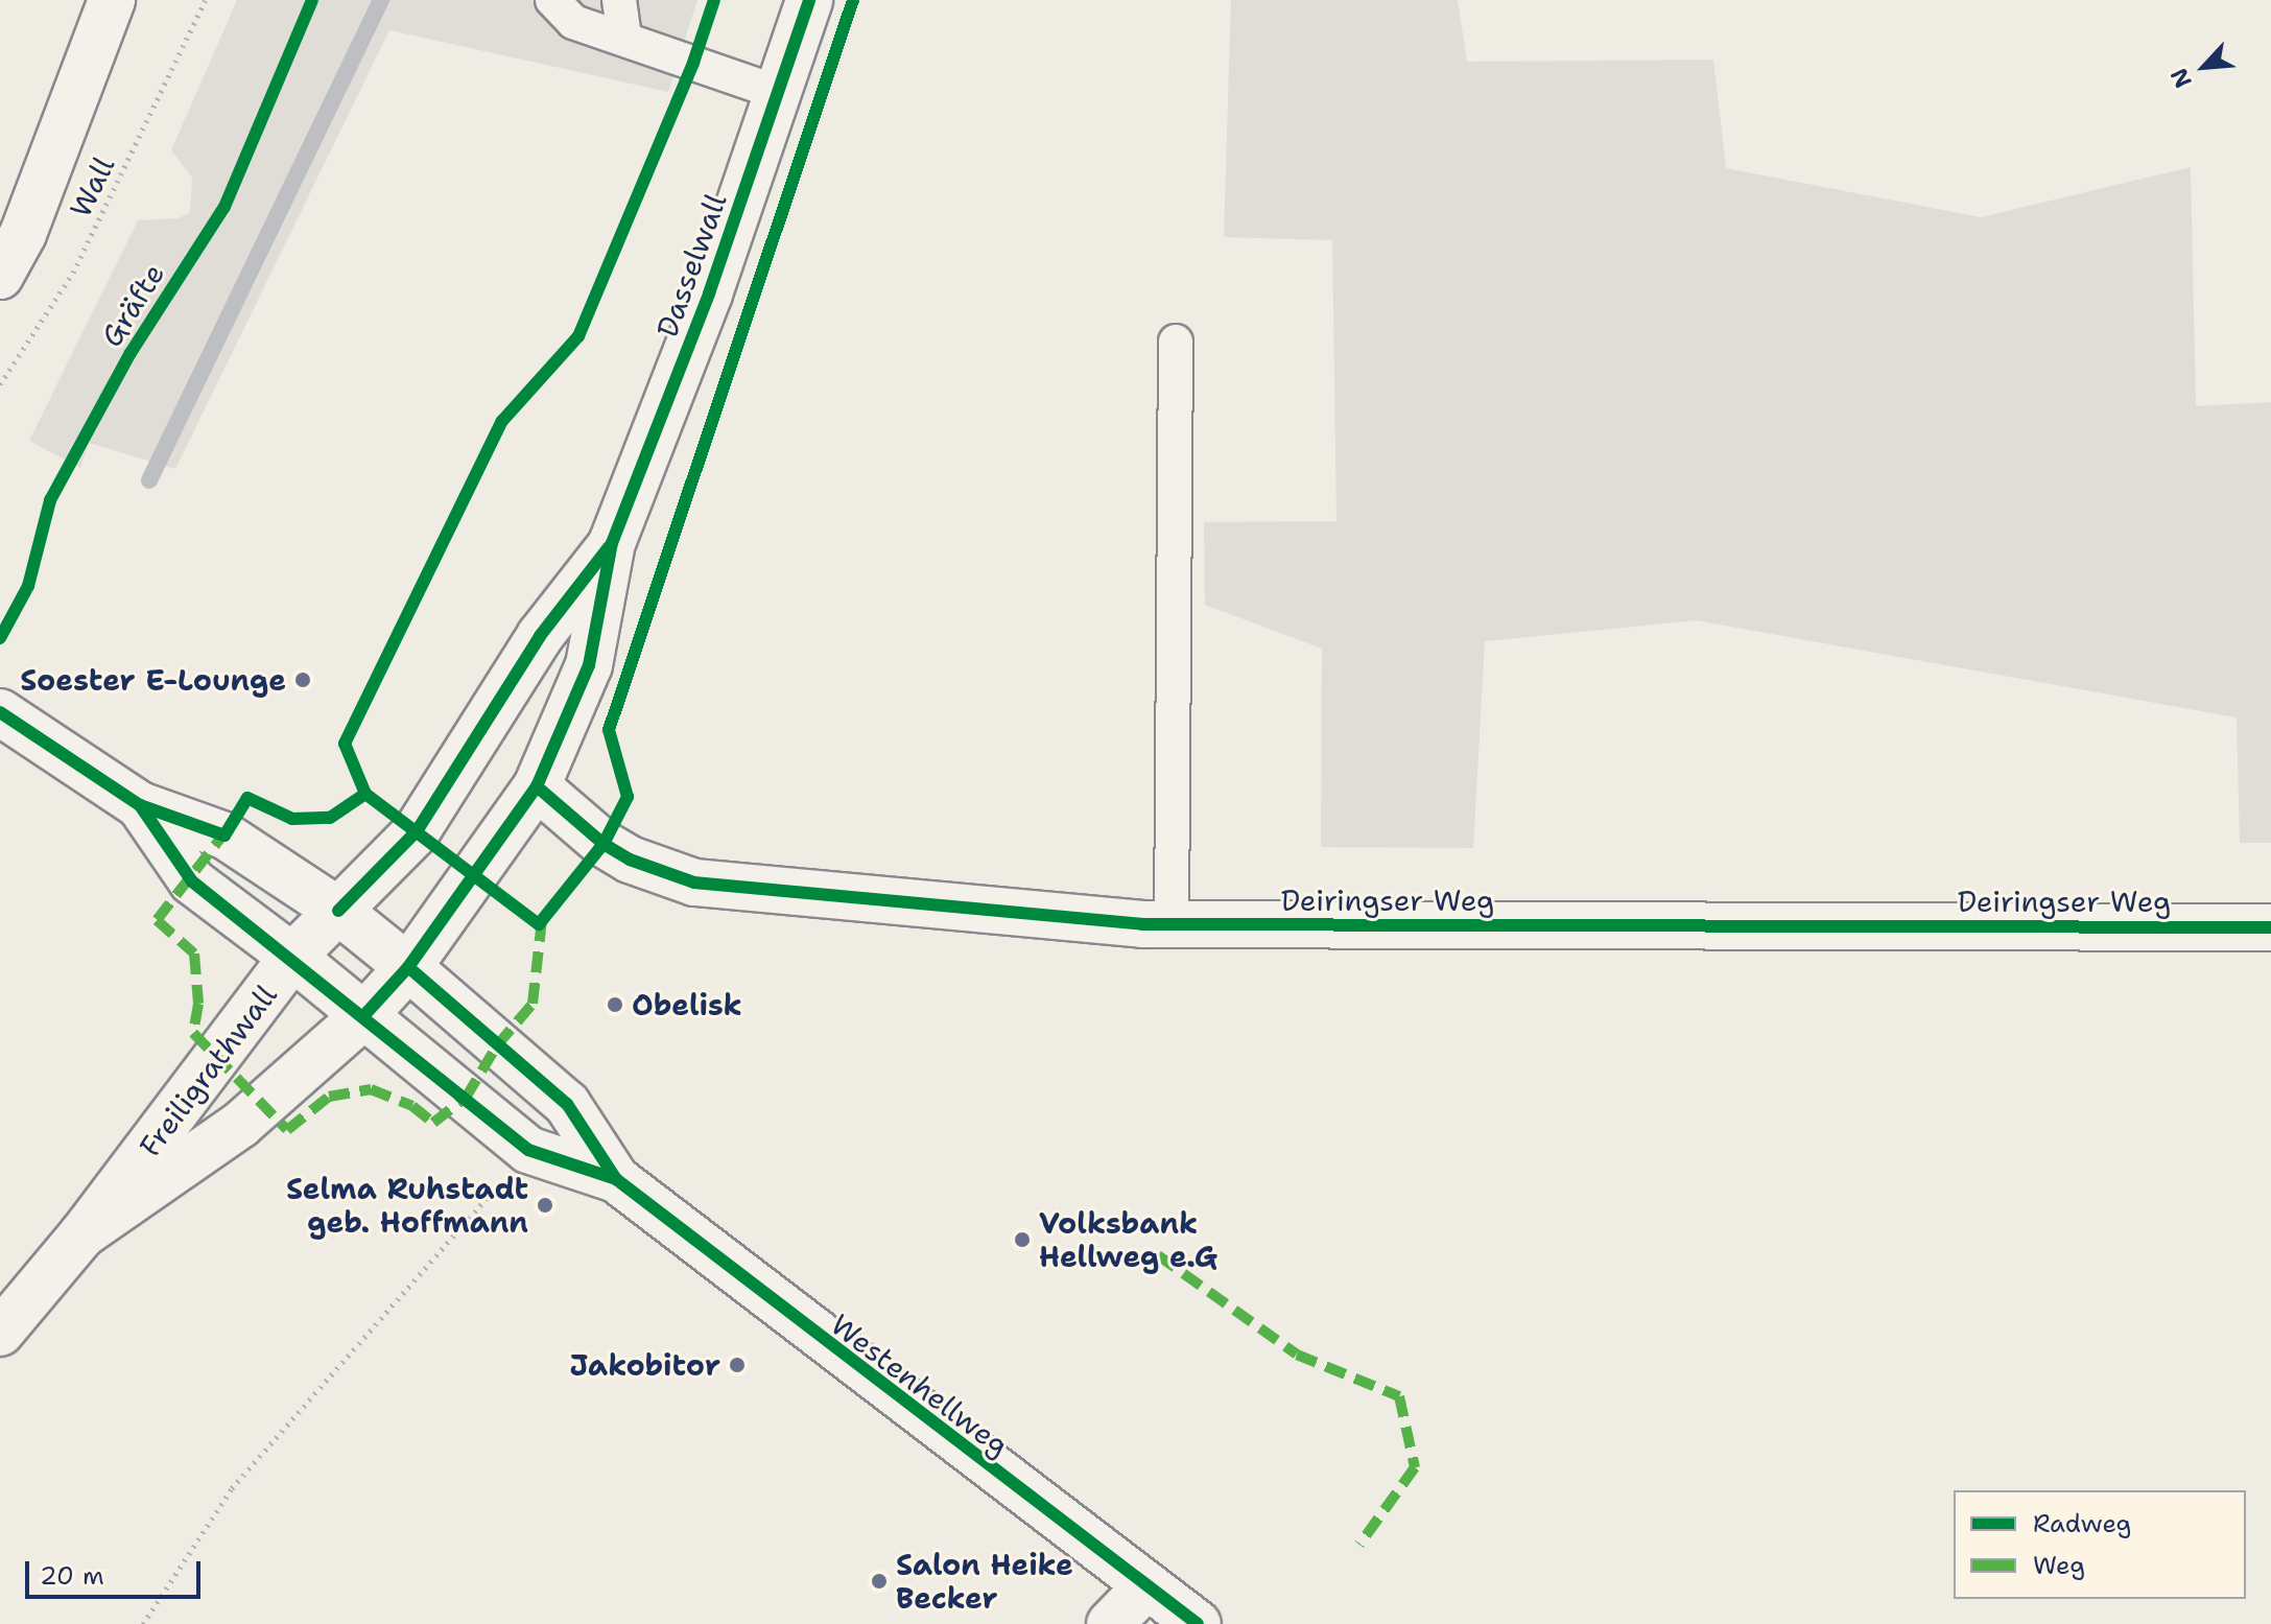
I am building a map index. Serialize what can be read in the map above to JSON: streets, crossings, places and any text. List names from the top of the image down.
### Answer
{
  "streets": {
    "street": [
      "Dasselwall",
      "Deiringser Weg",
      "Freiligrathwall",
      "Westenhellweg"
    ],
    "path": ["Wall"],
    "cycle path": ["Gräfte"]
  },
  "crossings": [
    ["Dasselwall", "Deiringser Weg"],
    ["Dasselwall", "Freiligrathwall"],
    ["Dasselwall", "Westenhellweg"],
    ["Freiligrathwall", "Westenhellweg"]
  ],
  "places": [
    "Soester E-Lounge",
    "Obelisk",
    "Selma Ruhstadt geb. Hoffmann",
    "Volksbank Hellweg e.G",
    "Jakobitor",
    "Salon Heike Becker"
  ],
  "legend": ["Radweg", "Weg"],
  "scale_bar": "20 m",
  "north": "bottom left"
}
